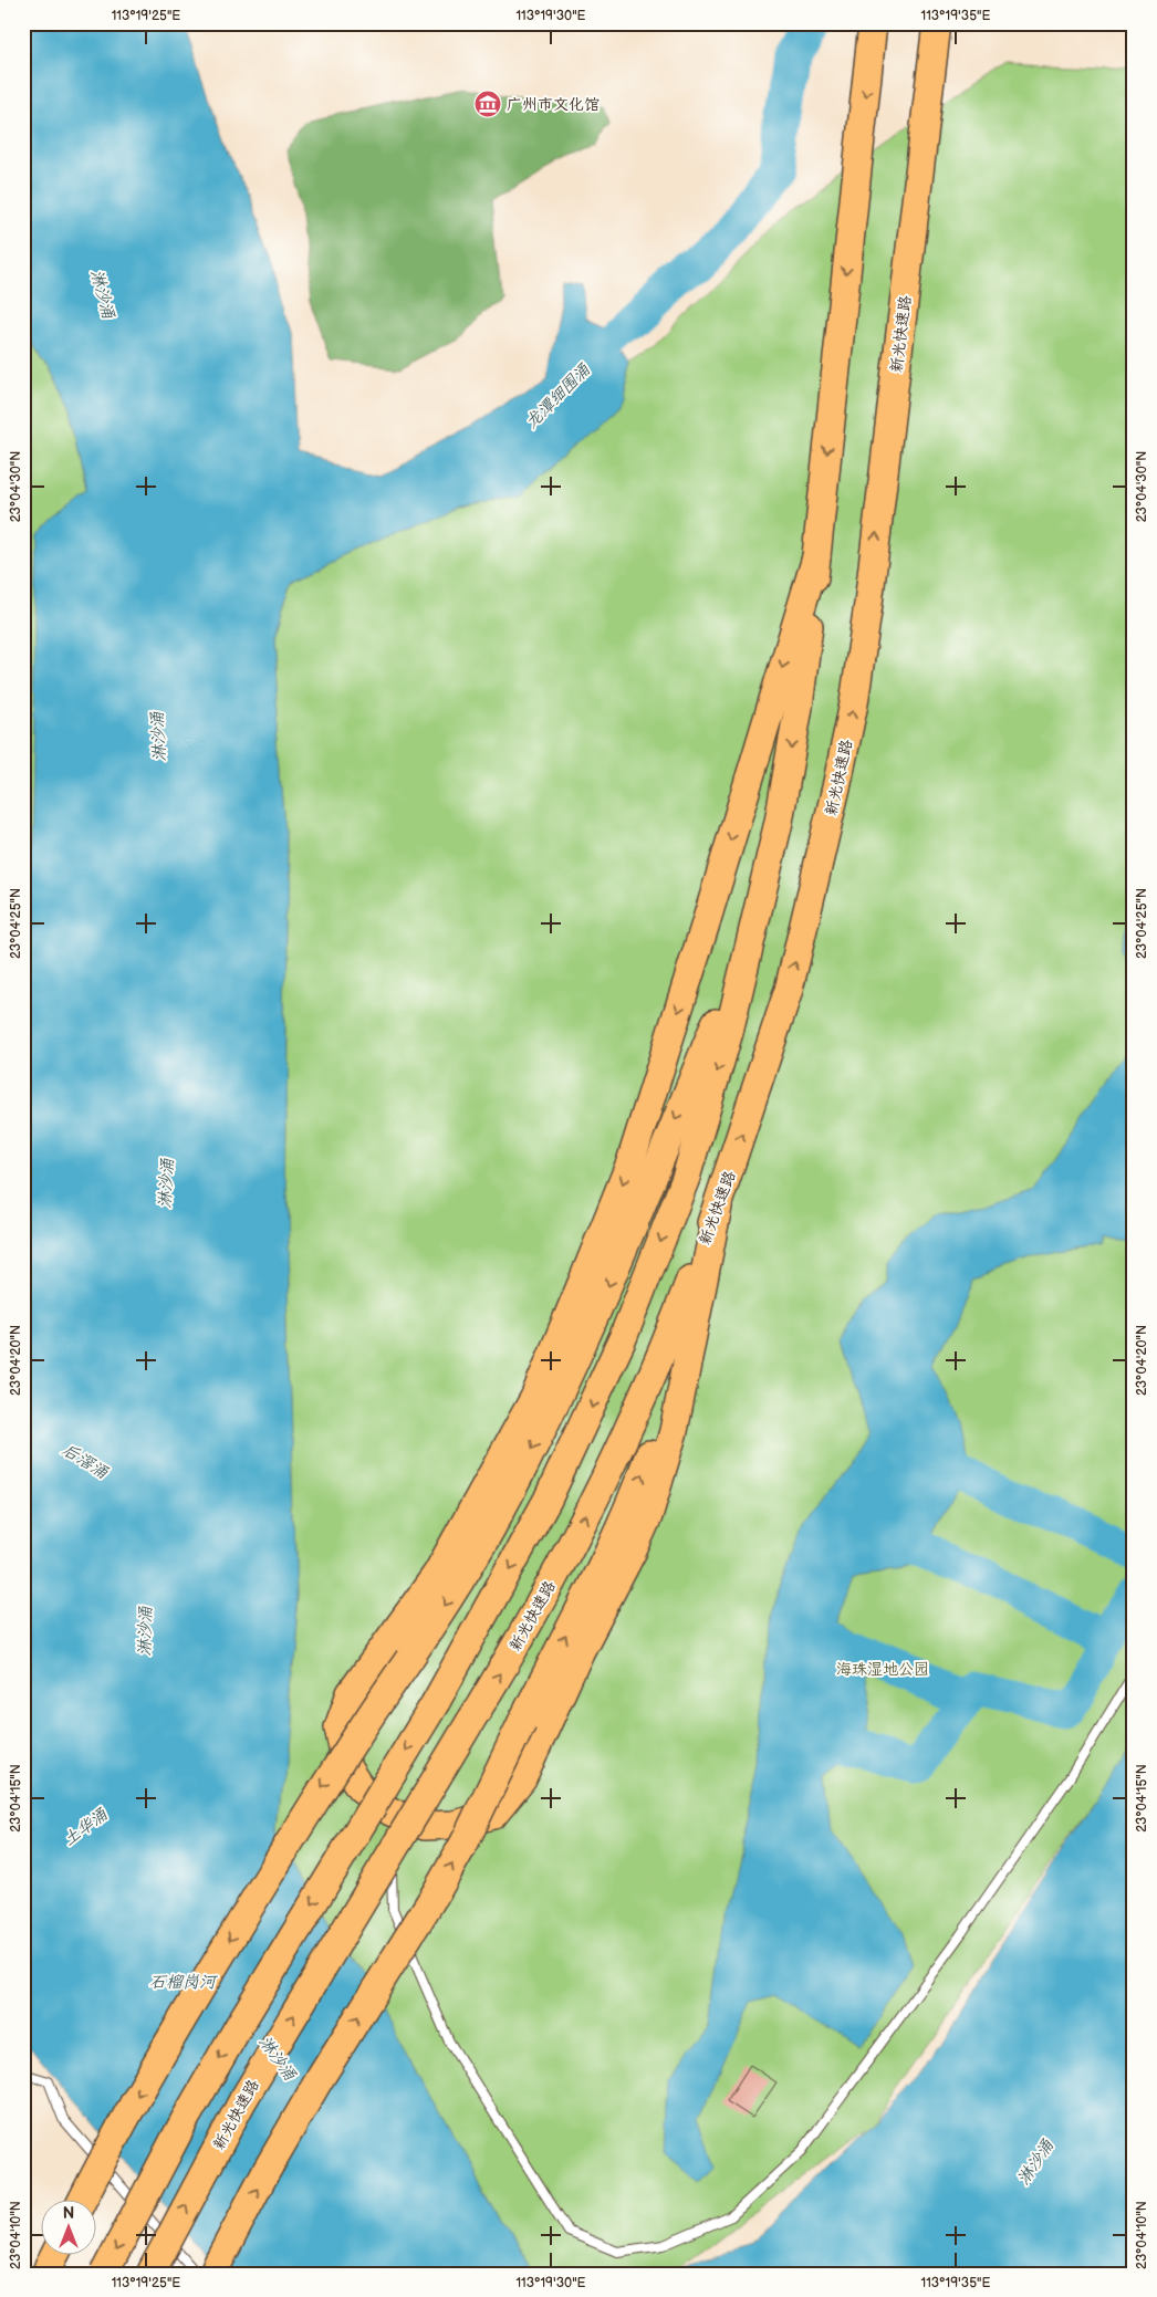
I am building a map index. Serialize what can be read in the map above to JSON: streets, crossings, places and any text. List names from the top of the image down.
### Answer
{
  "streets": {
    "highway": ["新光快速路"]
  },
  "water": [
    "淋沙涌",
    "龙潭细围涌",
    "后滘涌",
    "土华涌",
    "石榴岗河"
  ],
  "parks": ["海珠湿地公园"],
  "places": {
    "museum": ["广州市文化馆"]
  },
  "north": "top",
  "coordinates": [
    "113°19'25\"E",
    "113°19'30\"E",
    "113°19'35\"E",
    "23°04'30\"N",
    "23°04'25\"N",
    "23°04'20\"N",
    "23°04'15\"N",
    "23°04'10\"N"
  ]
}
